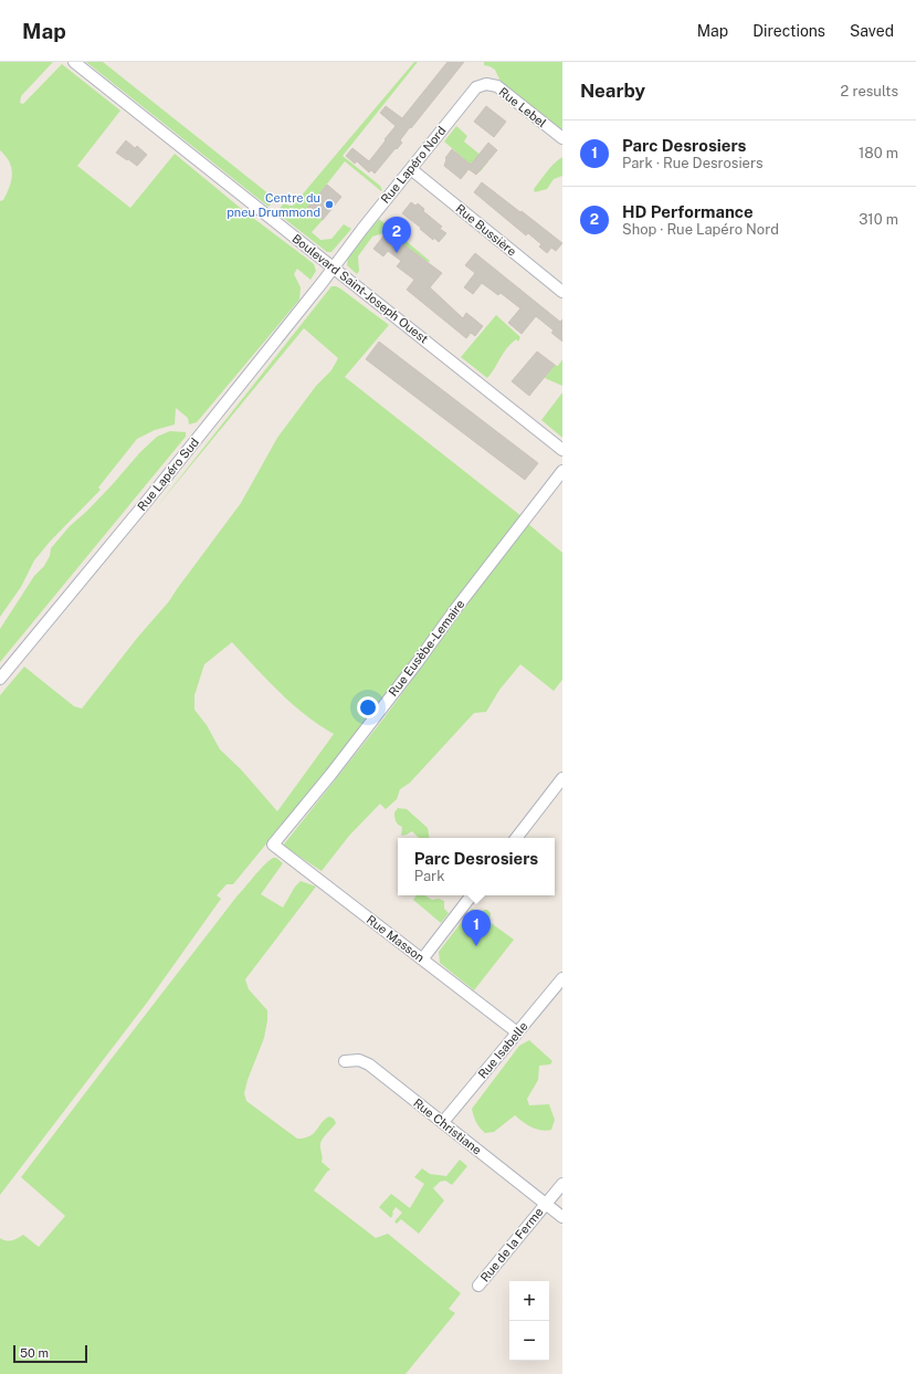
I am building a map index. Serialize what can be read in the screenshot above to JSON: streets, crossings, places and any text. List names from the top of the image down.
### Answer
{
  "streets": {
    "street": [
      "Rue Lebel",
      "Rue Lapéro Nord",
      "Rue Bussière",
      "Boulevard Saint-Joseph Ouest",
      "Rue Lapéro Sud",
      "Rue Eusèbe-Lemaire",
      "Rue Masson",
      "Rue Isabelle",
      "Rue Christiane",
      "Rue de la Ferme"
    ]
  },
  "crossings": [
    ["Rue Lebel", "Rue Lapéro Nord"],
    ["Rue Lapéro Nord", "Rue Bussière"],
    ["Rue Lapéro Nord", "Boulevard Saint-Joseph Ouest"],
    ["Rue Lapéro Nord", "Rue Lapéro Sud"],
    ["Boulevard Saint-Joseph Ouest", "Rue Lapéro Sud"],
    ["Rue Eusèbe-Lemaire", "Rue Masson"],
    ["Rue Masson", "Rue Isabelle"],
    ["Rue Isabelle", "Rue Christiane"],
    ["Rue Christiane", "Rue de la Ferme"]
  ],
  "places": ["Centre du pneu Drummond"],
  "scale_bar": "50 m",
  "page": {
    "header": "Map",
    "nav": ["Map", "Directions", "Saved"],
    "heading": ["Nearby", "2 results"],
    "list": [
      {
        "mark": "1",
        "name": "Parc Desrosiers",
        "note": "Park · Rue Desrosiers",
        "value": "180 m"
      },
      {
        "mark": "2",
        "name": "HD Performance",
        "note": "Shop · Rue Lapéro Nord",
        "value": "310 m"
      }
    ],
    "pins": ["2", "1"],
    "popup": ["Parc Desrosiers", "Park"],
    "map_buttons": ["+", "−"],
    "scale": "50 m"
  }
}
